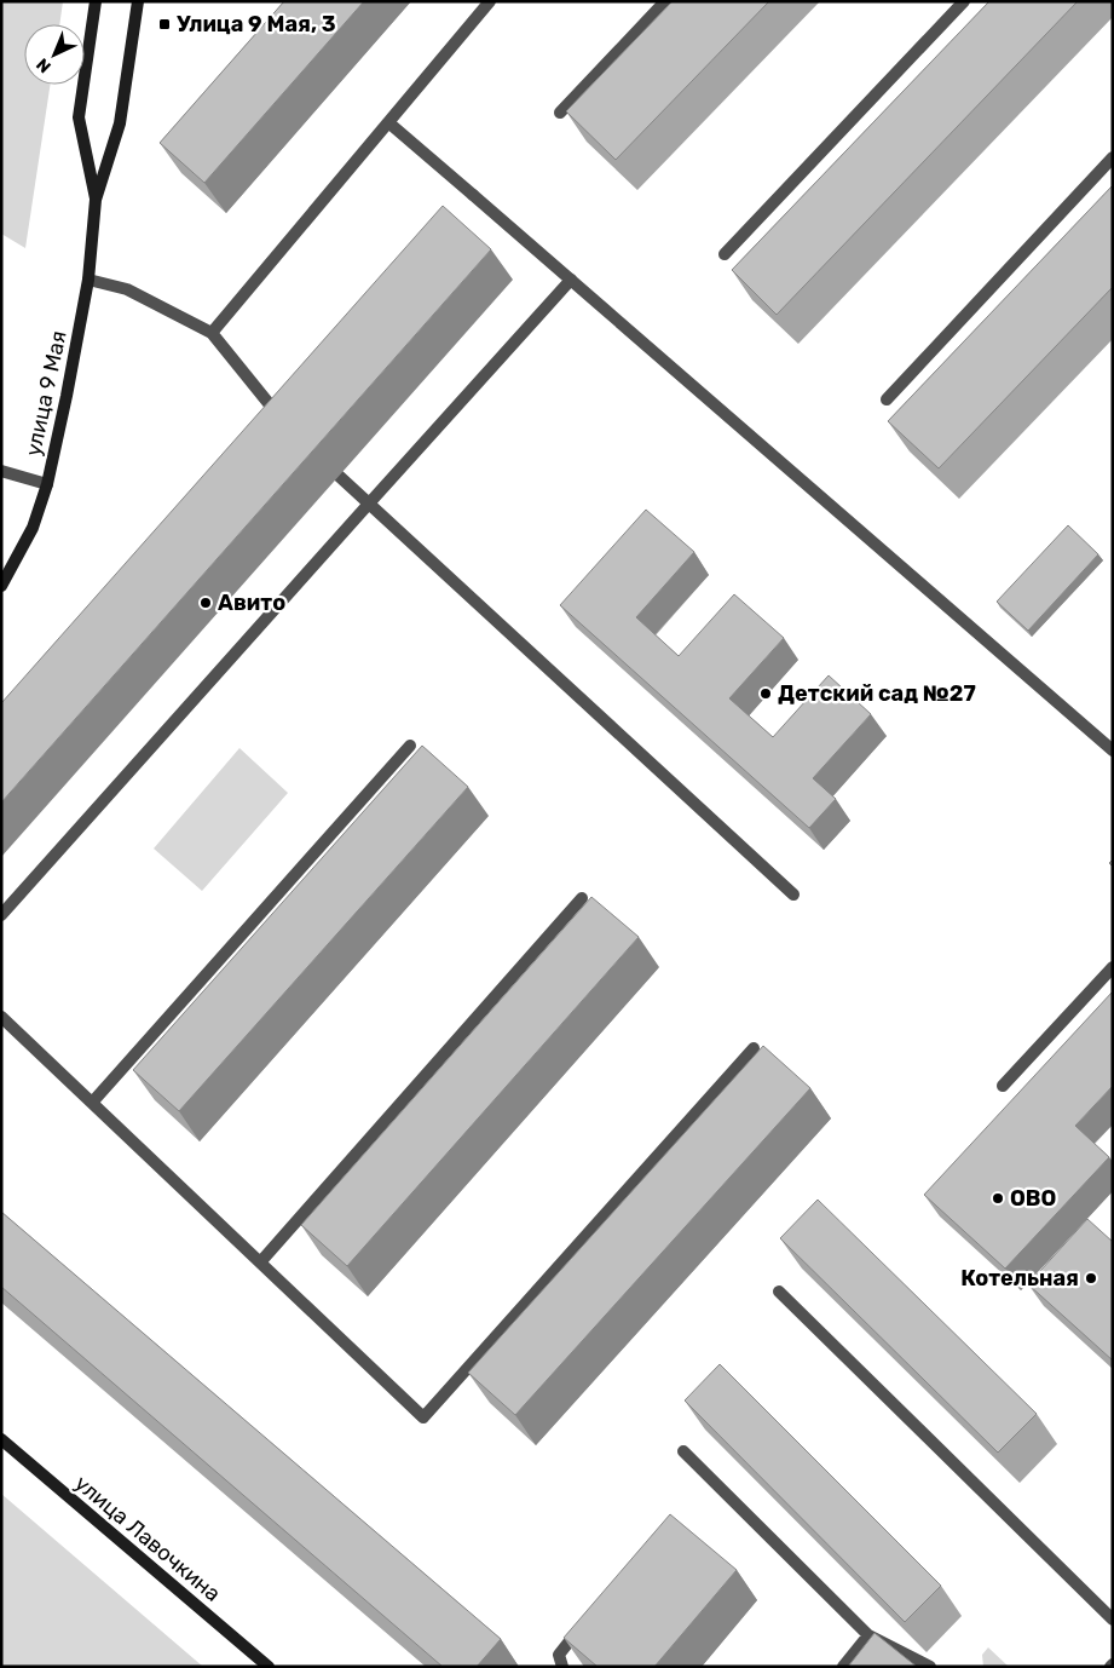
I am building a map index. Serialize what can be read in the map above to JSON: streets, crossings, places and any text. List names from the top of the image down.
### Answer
{
  "streets": {
    "main road": ["улица 9 Мая", "улица Лавочкина"]
  },
  "places": {
    "transit": ["Улица 9 Мая, 3"],
    "other": [
      "Авито",
      "Детский сад №27",
      "ОВО",
      "Котельная"
    ]
  },
  "north": "bottom left"
}
